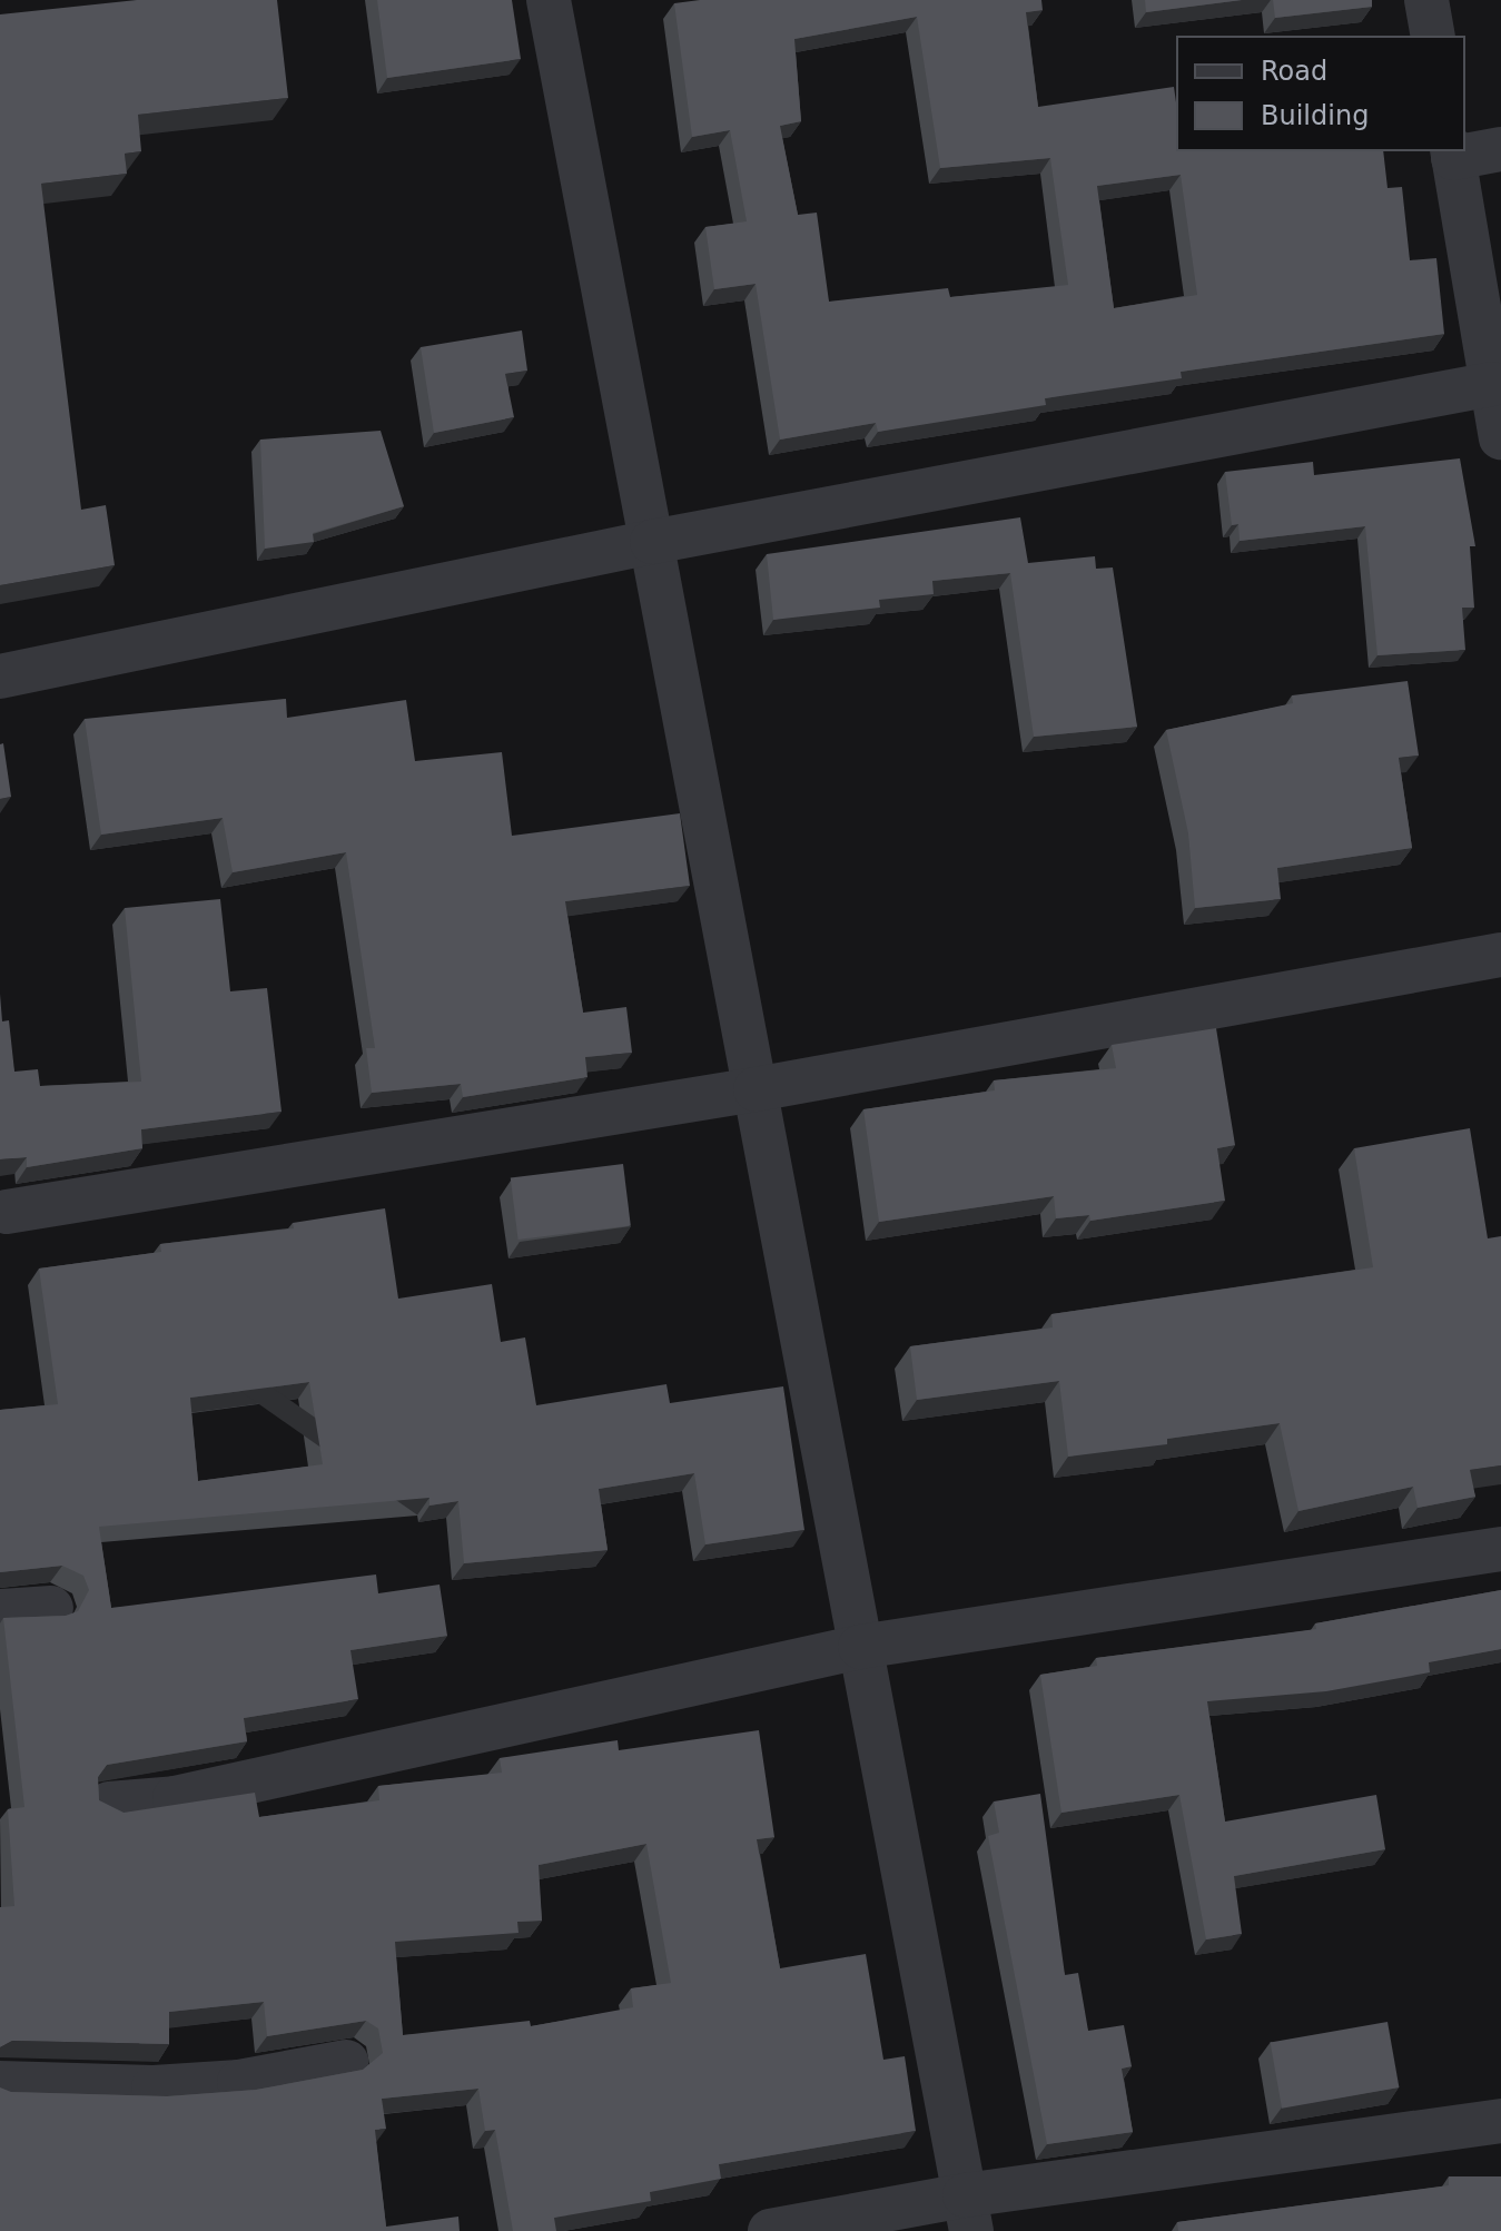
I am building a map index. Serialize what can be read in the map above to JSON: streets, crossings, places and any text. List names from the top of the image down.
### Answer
{
  "legend": ["Road", "Building"]
}
